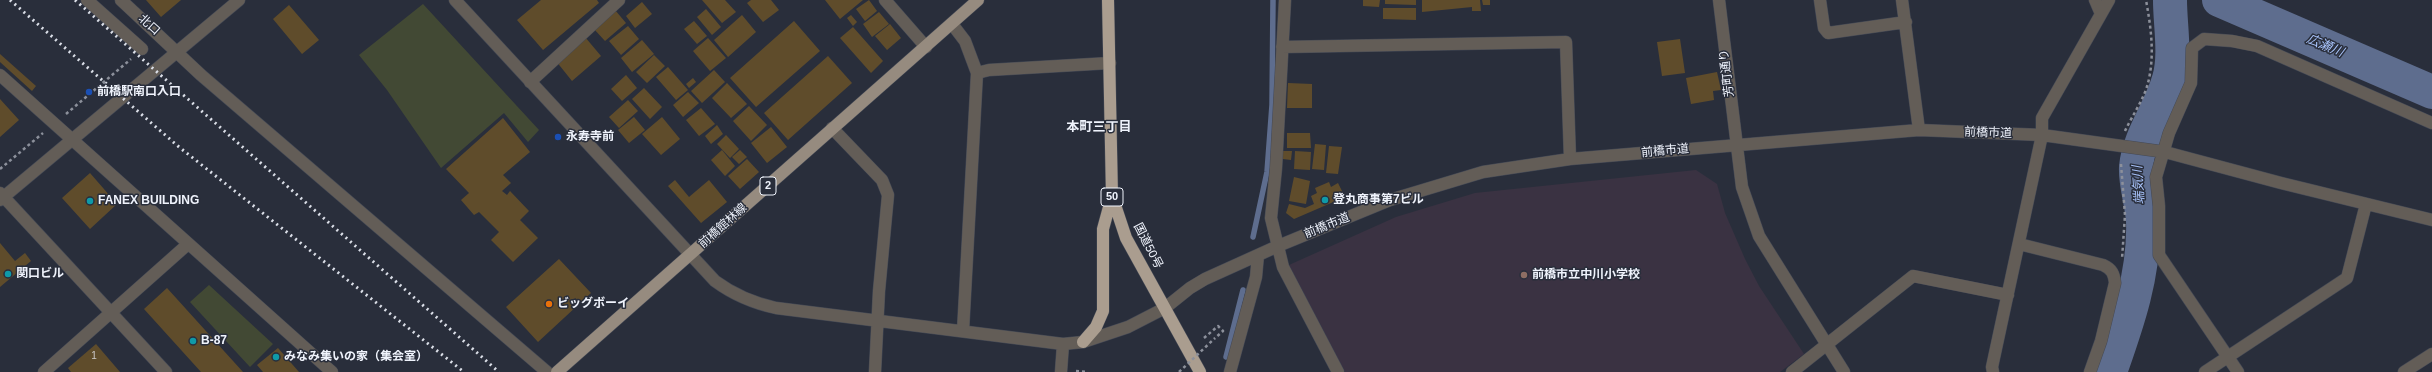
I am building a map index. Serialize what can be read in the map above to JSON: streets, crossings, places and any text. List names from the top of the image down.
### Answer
{
  "streets": {
    "highway": ["50", "国道50号"],
    "main road": ["2", "前橋館林線"],
    "street": ["北口", "芳町通り", "前橋市道"]
  },
  "crossings": [
    ["芳町通り", "前橋市道"],
    ["前橋市道", "前橋館林線"],
    ["前橋市道", "国道50号"]
  ],
  "districts": ["本町三丁目"],
  "water": ["広瀬川", "端気川"],
  "places": [
    "前橋駅南口入口",
    "永寿寺前",
    "登丸商事第7ビル",
    "FANEX BUILDING",
    "関口ビル",
    "前橋市立中川小学校",
    "ビッグボーイ",
    "B-87",
    "みなみ集いの家（集会室）"
  ],
  "house_numbers": ["1"]
}
